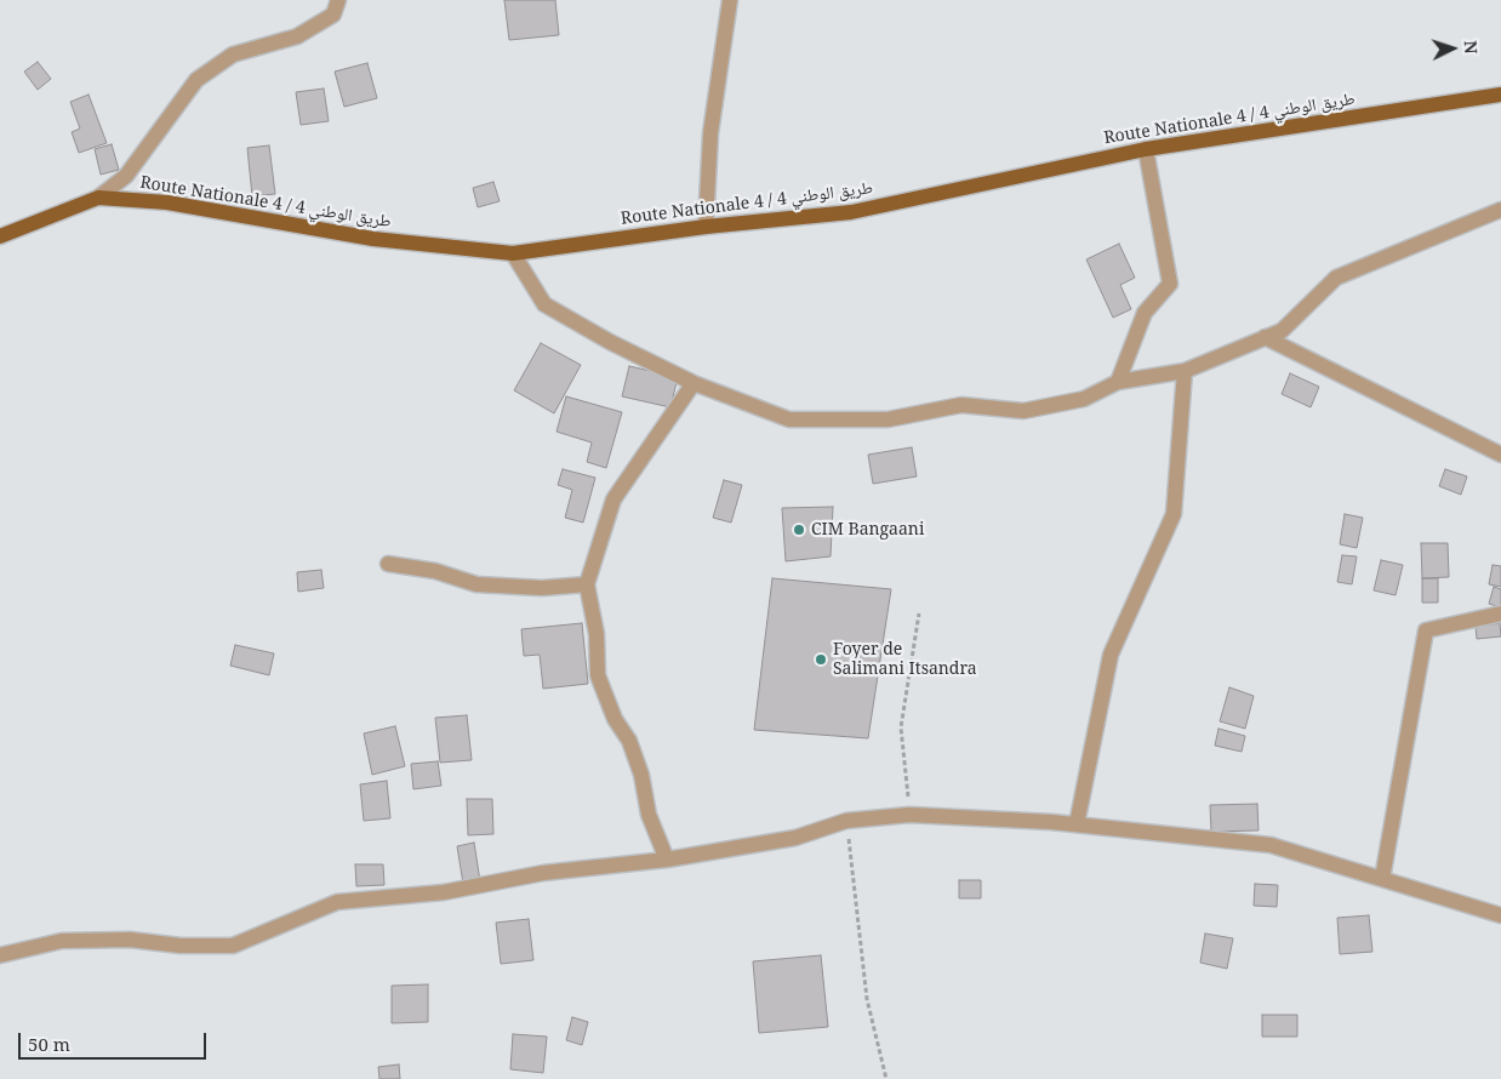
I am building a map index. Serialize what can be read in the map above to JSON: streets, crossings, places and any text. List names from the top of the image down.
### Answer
{
  "streets": {
    "main road": ["Route Nationale 4 / طريق الوطني 4"]
  },
  "places": ["CIM Bangaani", "Foyer de Salimani Itsandra"],
  "scale_bar": "50 m",
  "north": "right"
}
